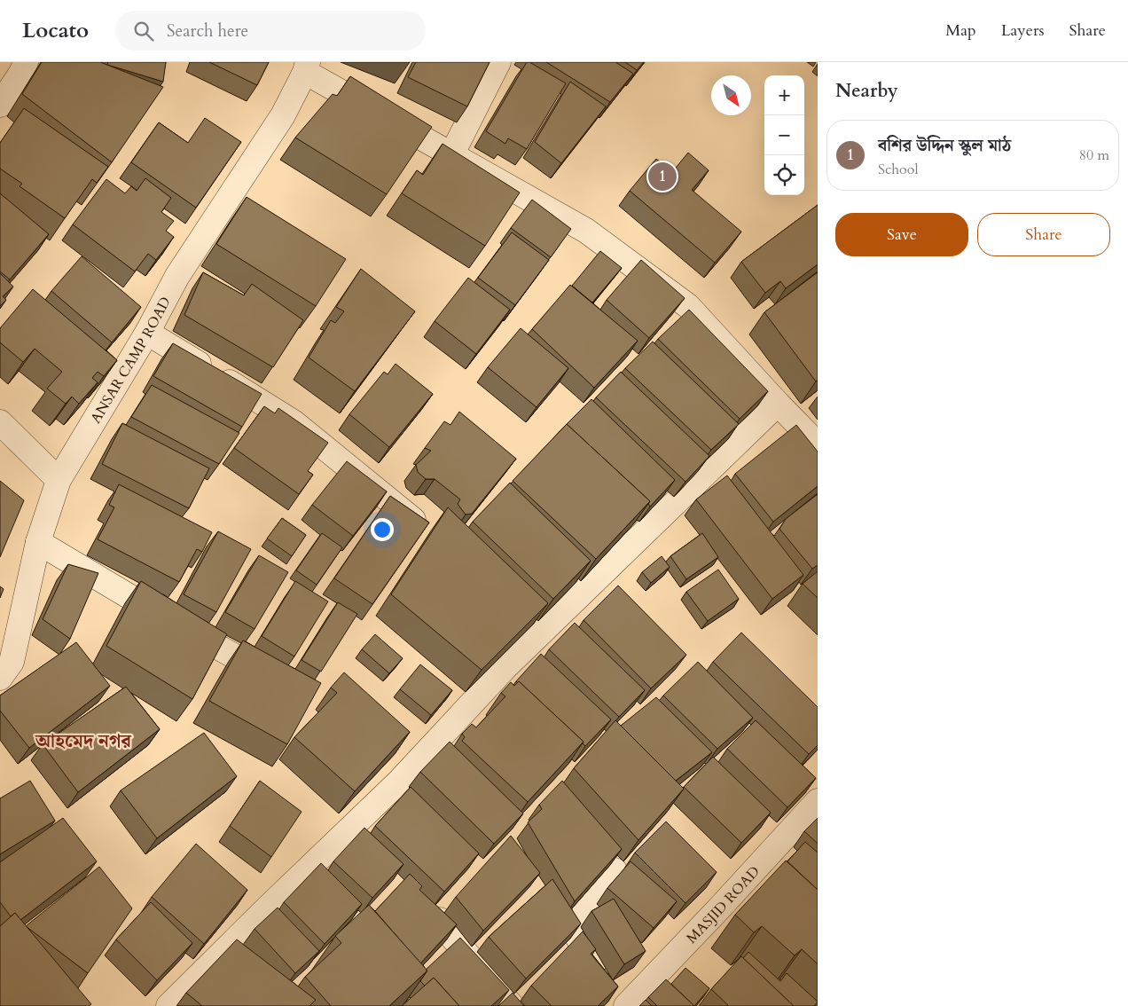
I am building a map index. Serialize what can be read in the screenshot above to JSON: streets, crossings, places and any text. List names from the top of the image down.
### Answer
{
  "streets": {
    "street": ["ANSAR CAMP ROAD", "MASJID ROAD"]
  },
  "districts": ["আহমেদ নগর"],
  "north": "bottom right",
  "page": {
    "header": "Locato",
    "search": "Search here",
    "nav": ["Map", "Layers", "Share"],
    "heading": "Nearby",
    "map_buttons": ["+", "−"],
    "list": [
      {
        "mark": "1",
        "name": "বশির উদ্দিন স্কুল মাঠ",
        "note": "School",
        "value": "80 m"
      }
    ],
    "pins": "1",
    "buttons": ["Save", "Share"]
  }
}
